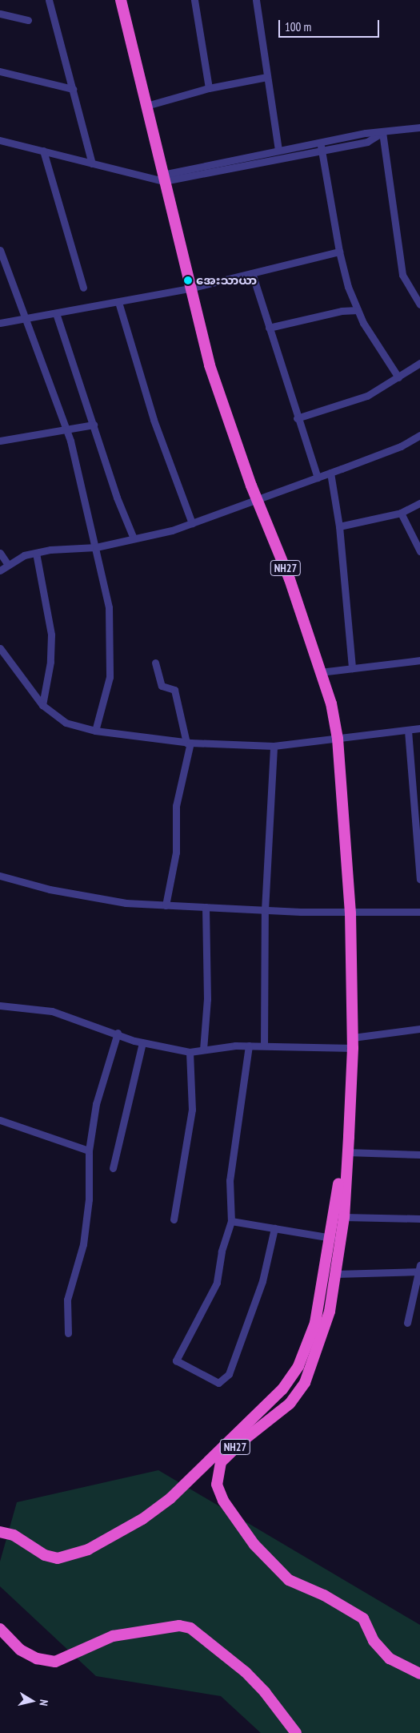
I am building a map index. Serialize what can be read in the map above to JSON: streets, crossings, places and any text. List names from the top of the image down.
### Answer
{
  "streets": {
    "highway": ["NH27"]
  },
  "places": ["အေးသာယာ"],
  "scale_bar": "100 m",
  "north": "right"
}
